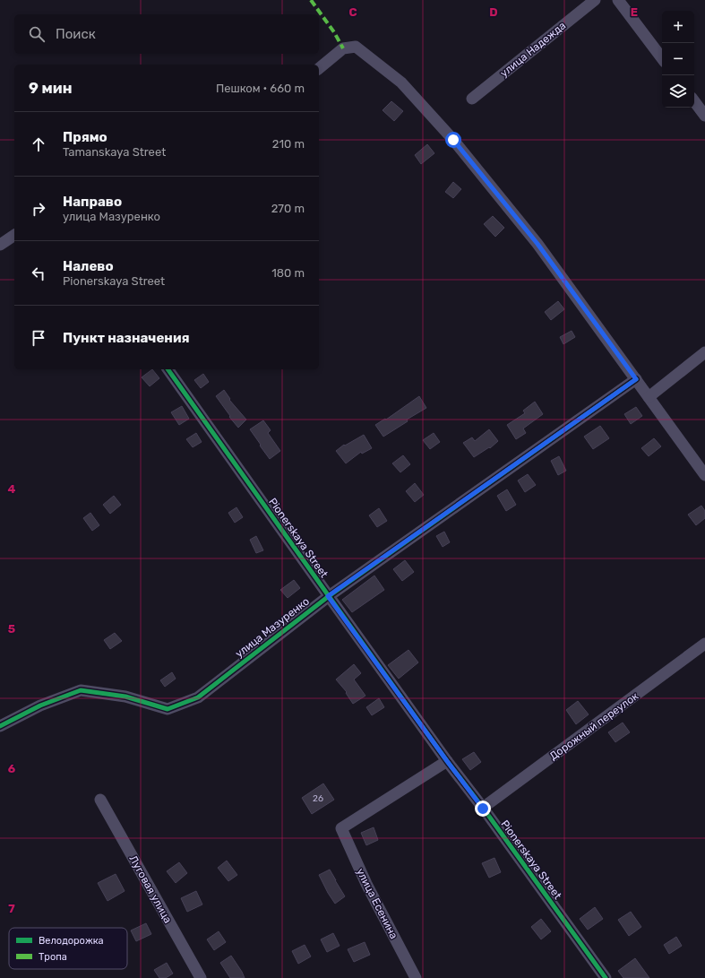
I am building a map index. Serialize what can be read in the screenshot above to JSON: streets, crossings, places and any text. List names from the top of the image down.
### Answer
{
  "streets": {
    "street": [
      "улица Надежда",
      "Pionerskaya Street",
      "улица Мазуренко",
      "Дорожный переулок",
      "Луговая улица",
      "улица Есенина"
    ]
  },
  "crossings": [
    ["Pionerskaya Street", "улица Мазуренко"],
    ["Pionerskaya Street", "Дорожный переулок"],
    ["Pionerskaya Street", "улица Есенина"]
  ],
  "house_numbers": ["26"],
  "legend": ["Велодорожка", "Тропа"],
  "page": {
    "map_buttons": ["+", "−"],
    "search": "Поиск",
    "heading": ["9 мин", "Пешком · 660 m"],
    "list": [
      ["Прямо", "Tamanskaya Street", "210 m"],
      ["Направо", "улица Мазуренко", "270 m"],
      ["Налево", "Pionerskaya Street", "180 m"],
      "Пункт назначения"
    ]
  },
  "grid": {
    "columns": ["C", "D", "E"],
    "rows": [
      "4",
      "5",
      "6",
      "7"
    ]
  }
}
